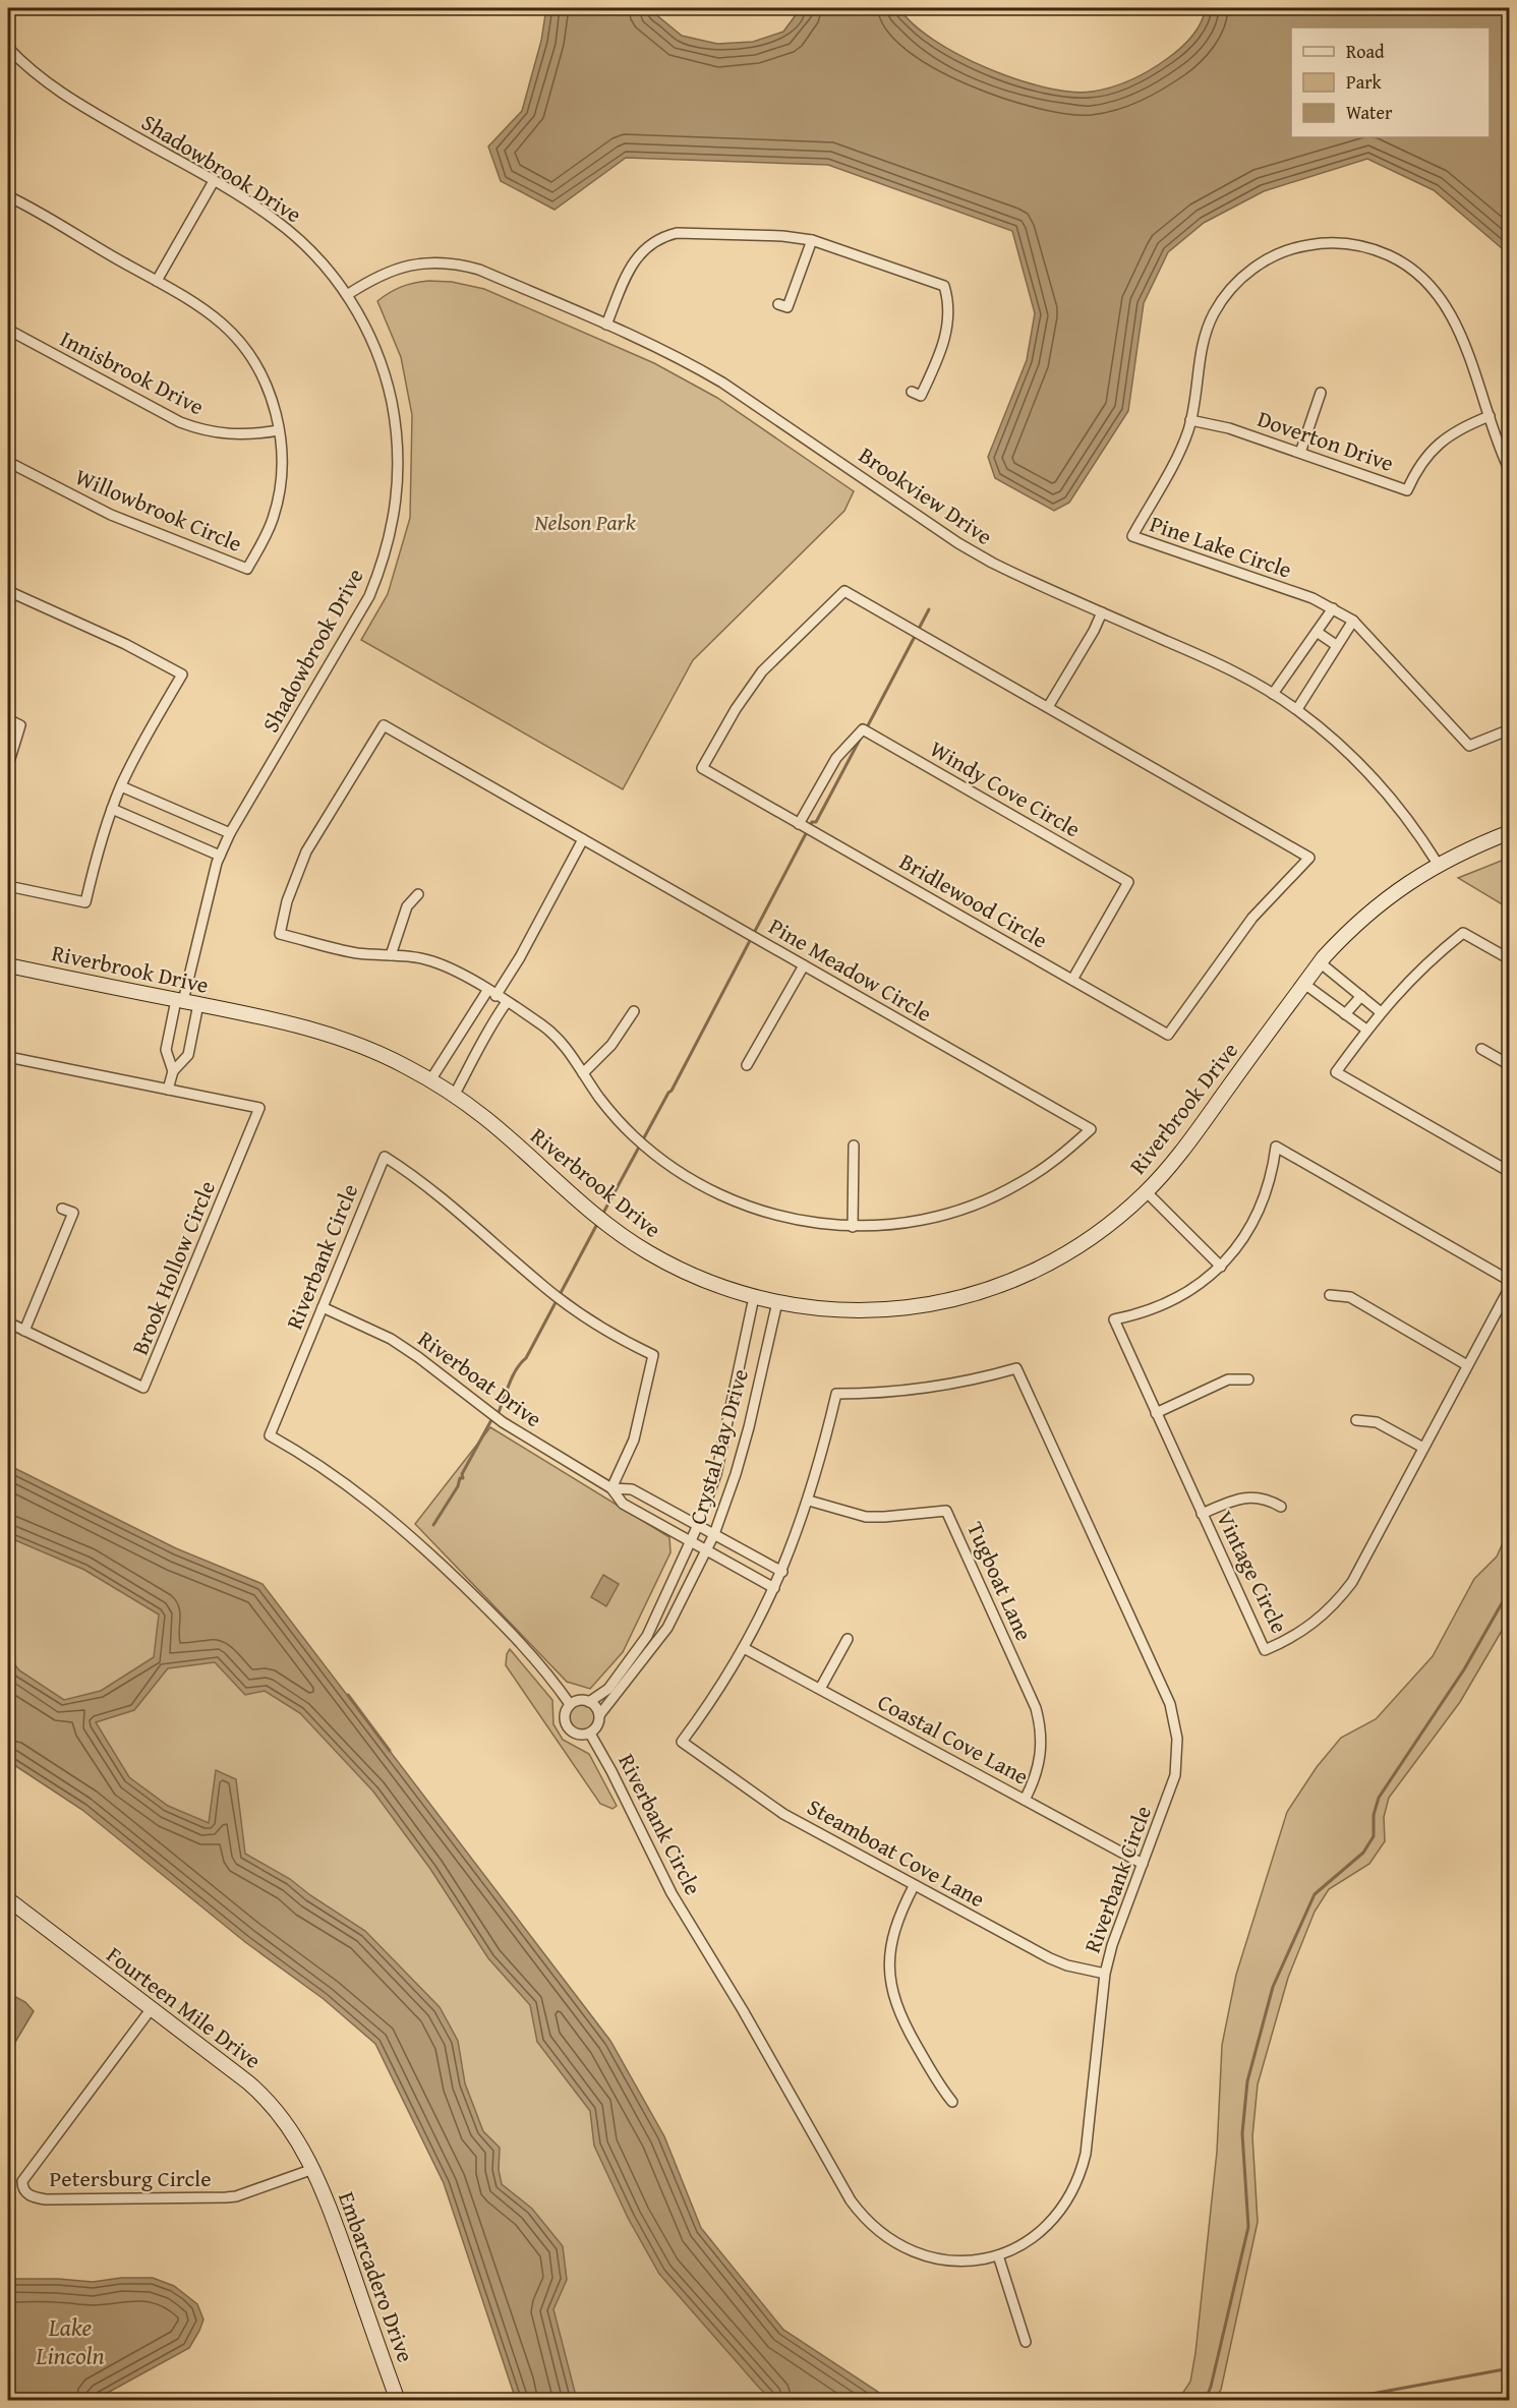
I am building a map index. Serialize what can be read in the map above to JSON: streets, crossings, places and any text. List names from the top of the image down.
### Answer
{
  "streets": {
    "street": [
      "Shadowbrook Drive",
      "Innisbrook Drive",
      "Doverton Drive",
      "Brookview Drive",
      "Willowbrook Circle",
      "Pine Lake Circle",
      "Windy Cove Circle",
      "Bridlewood Circle",
      "Riverbrook Drive",
      "Pine Meadow Circle",
      "Riverbank Circle",
      "Brook Hollow Circle",
      "Riverboat Drive",
      "Crystal Bay Drive",
      "Vintage Circle",
      "Tugboat Lane",
      "Coastal Cove Lane",
      "Steamboat Cove Lane",
      "Fourteen Mile Drive",
      "Petersburg Circle",
      "Embarcadero Drive"
    ]
  },
  "crossings": [
    ["Shadowbrook Drive", "Brookview Drive"],
    ["Shadowbrook Drive", "Riverbrook Drive"],
    ["Innisbrook Drive", "Willowbrook Circle"],
    ["Doverton Drive", "Pine Lake Circle"],
    ["Brookview Drive", "Riverbrook Drive"],
    ["Windy Cove Circle", "Bridlewood Circle"],
    ["Riverbrook Drive", "Crystal Bay Drive"],
    ["Riverbank Circle", "Riverboat Drive"],
    ["Riverbank Circle", "Crystal Bay Drive"],
    ["Riverbank Circle", "Tugboat Lane"],
    ["Riverbank Circle", "Coastal Cove Lane"],
    ["Riverbank Circle", "Steamboat Cove Lane"],
    ["Tugboat Lane", "Coastal Cove Lane"],
    ["Fourteen Mile Drive", "Petersburg Circle"],
    ["Fourteen Mile Drive", "Embarcadero Drive"],
    ["Petersburg Circle", "Embarcadero Drive"]
  ],
  "water": ["Lake Lincoln"],
  "parks": ["Nelson Park"],
  "legend": ["Road", "Park", "Water"]
}
